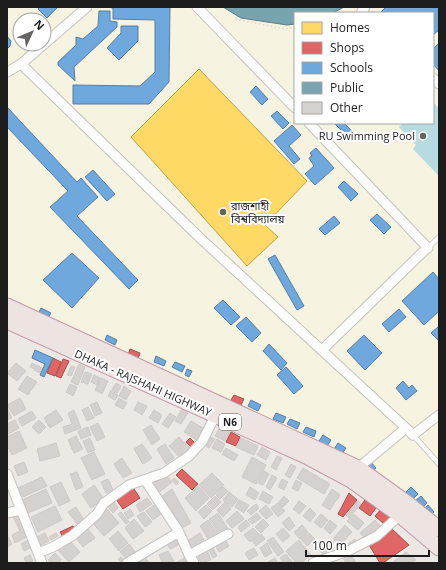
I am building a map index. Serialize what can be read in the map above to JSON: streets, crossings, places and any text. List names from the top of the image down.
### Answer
{
  "streets": {
    "highway": ["DHAKA - RAJSHAHI HIGHWAY", "N6"]
  },
  "places": ["RU Swimming Pool", "রাজশাহী বিশ্ববিদ্যালয়"],
  "legend": [
    "Homes",
    "Shops",
    "Schools",
    "Public",
    "Other"
  ],
  "scale_bar": "100 m",
  "north": "top right"
}
